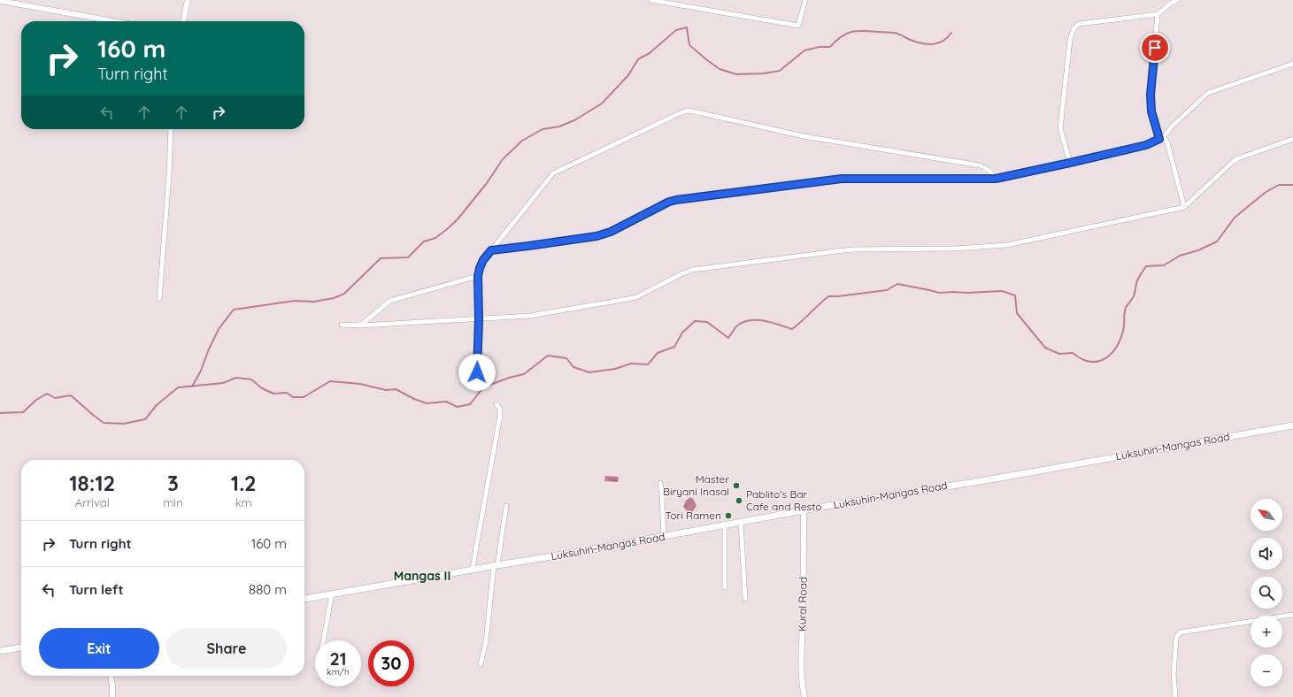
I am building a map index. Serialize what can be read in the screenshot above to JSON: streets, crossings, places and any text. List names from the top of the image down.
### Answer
{
  "streets": {
    "main road": ["Luksuhin-Mangas Road"],
    "street": ["Kural Road"]
  },
  "crossings": [
    ["Luksuhin-Mangas Road", "Kural Road"]
  ],
  "districts": ["Mangas II"],
  "places": ["Master Biryani Inasal", "Pablito’s Bar Cafe and Resto", "Tori Ramen"],
  "north": "top left",
  "page": {
    "turn": ["160 m", "Turn right"],
    "eta": [
      "18:12",
      "Arrival",
      "3",
      "min",
      "1.2",
      "km"
    ],
    "map_buttons": ["+", "−"],
    "list": [
      {
        "name": "Turn right",
        "value": "160 m"
      },
      {
        "name": "Turn left",
        "value": "880 m"
      }
    ],
    "buttons": ["Exit", "Share"],
    "speed": "21 km/h",
    "limit": "30"
  }
}
